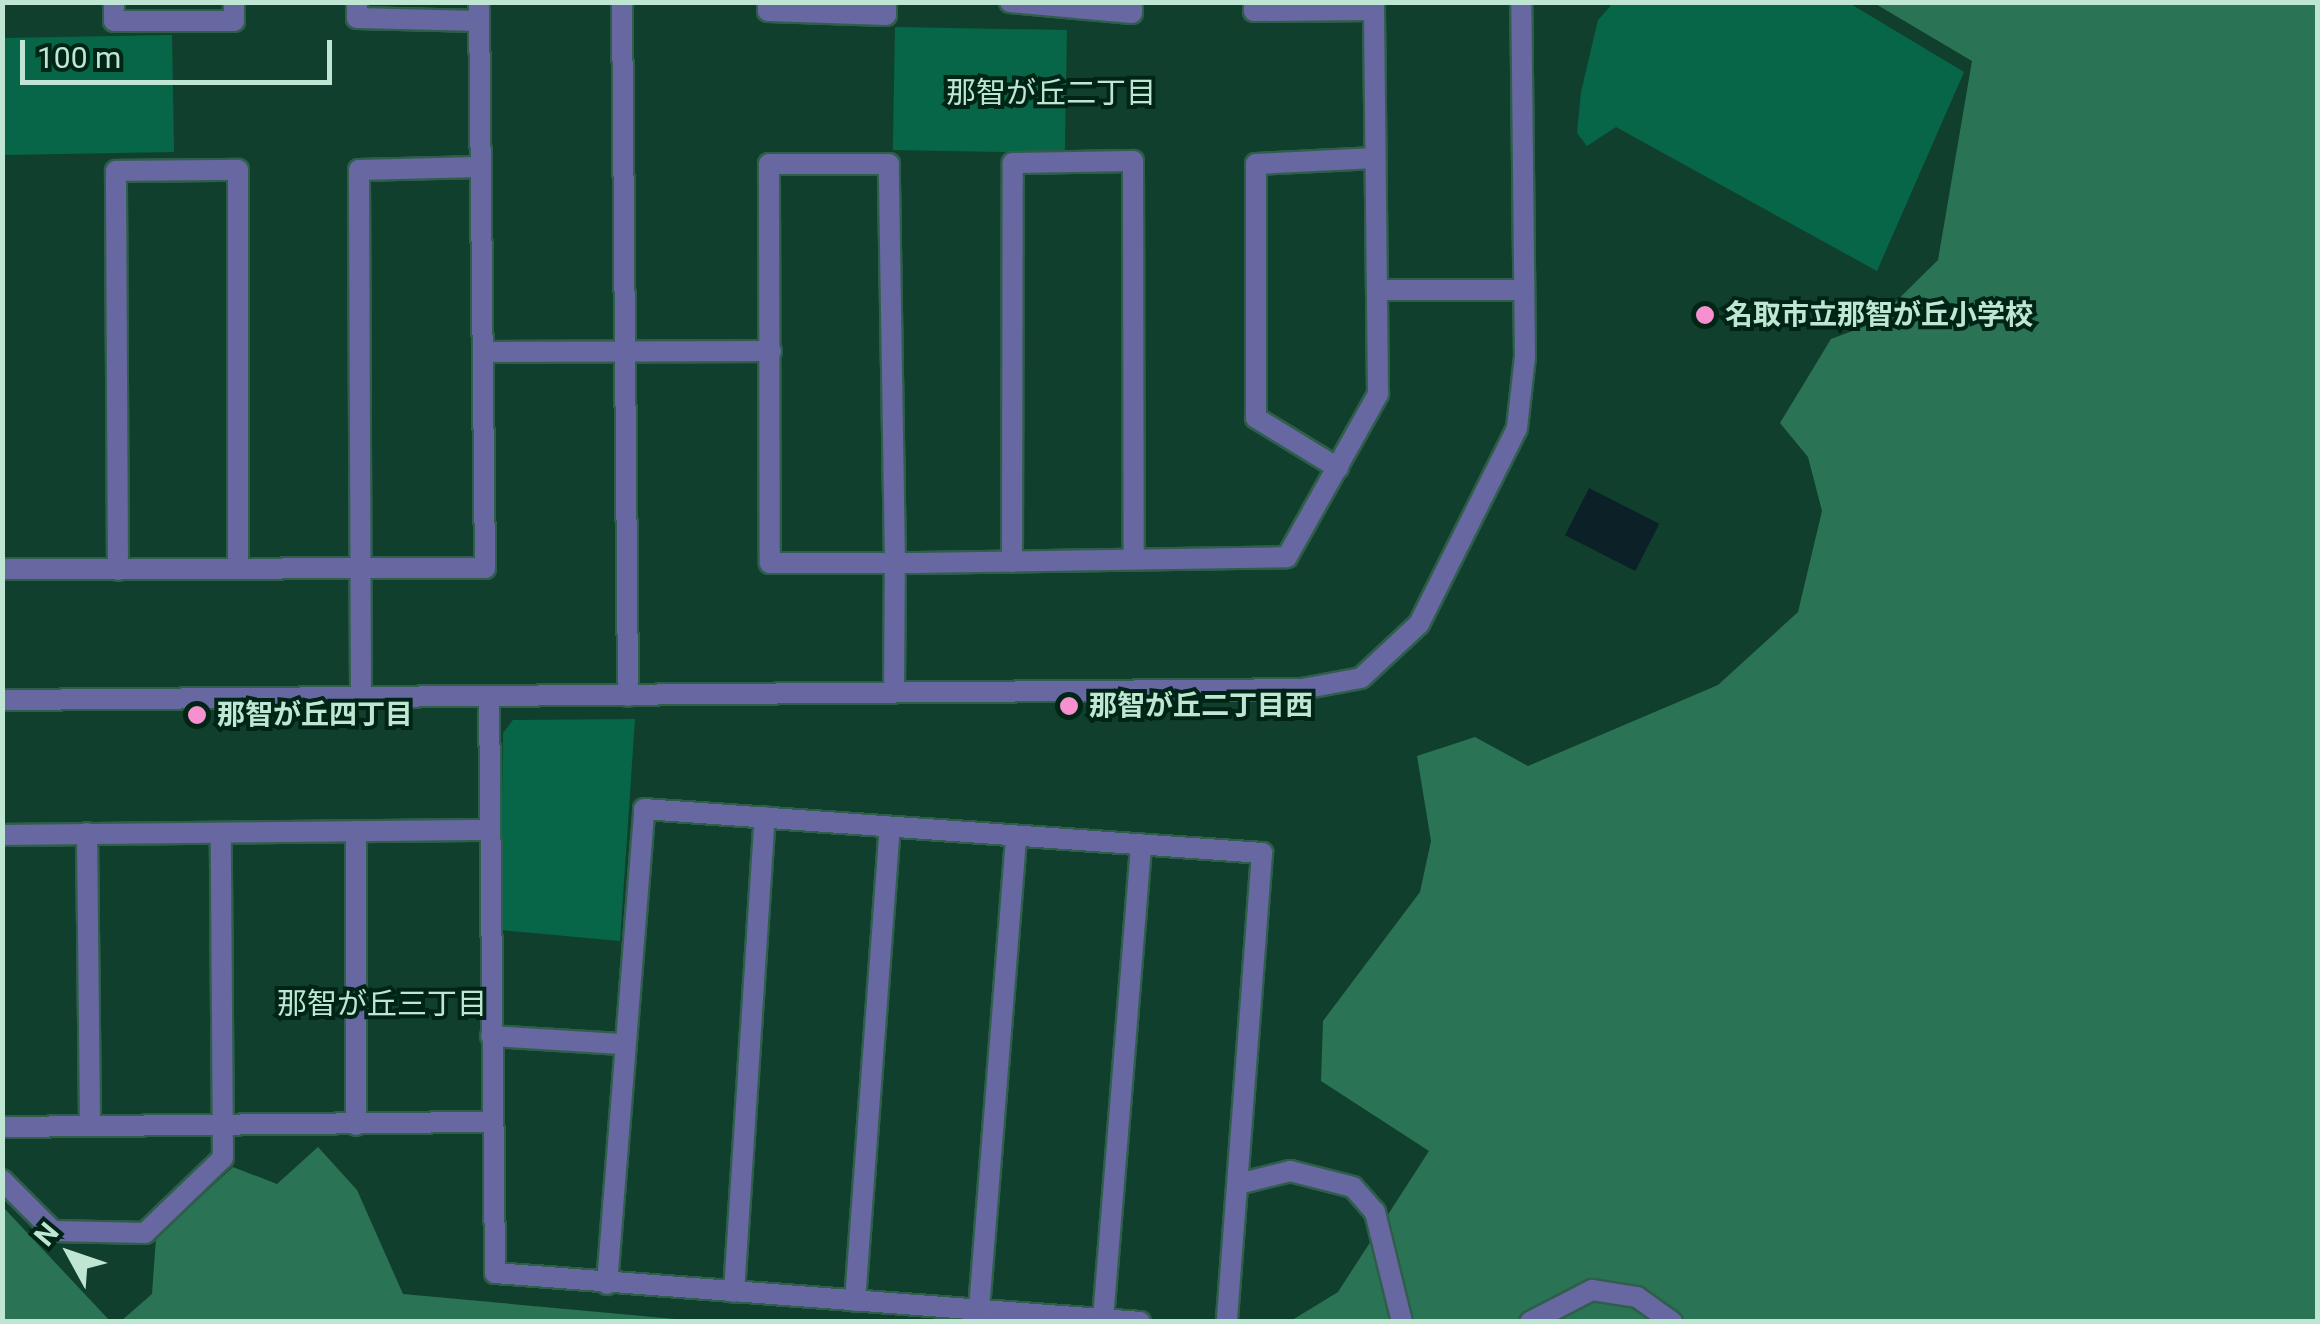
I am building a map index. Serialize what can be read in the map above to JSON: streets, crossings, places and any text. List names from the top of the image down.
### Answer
{
  "districts": ["那智が丘二丁目", "那智が丘三丁目"],
  "places": ["名取市立那智が丘小学校", "那智が丘二丁目西", "那智が丘四丁目"],
  "scale_bar": "100 m",
  "north": "top left"
}
